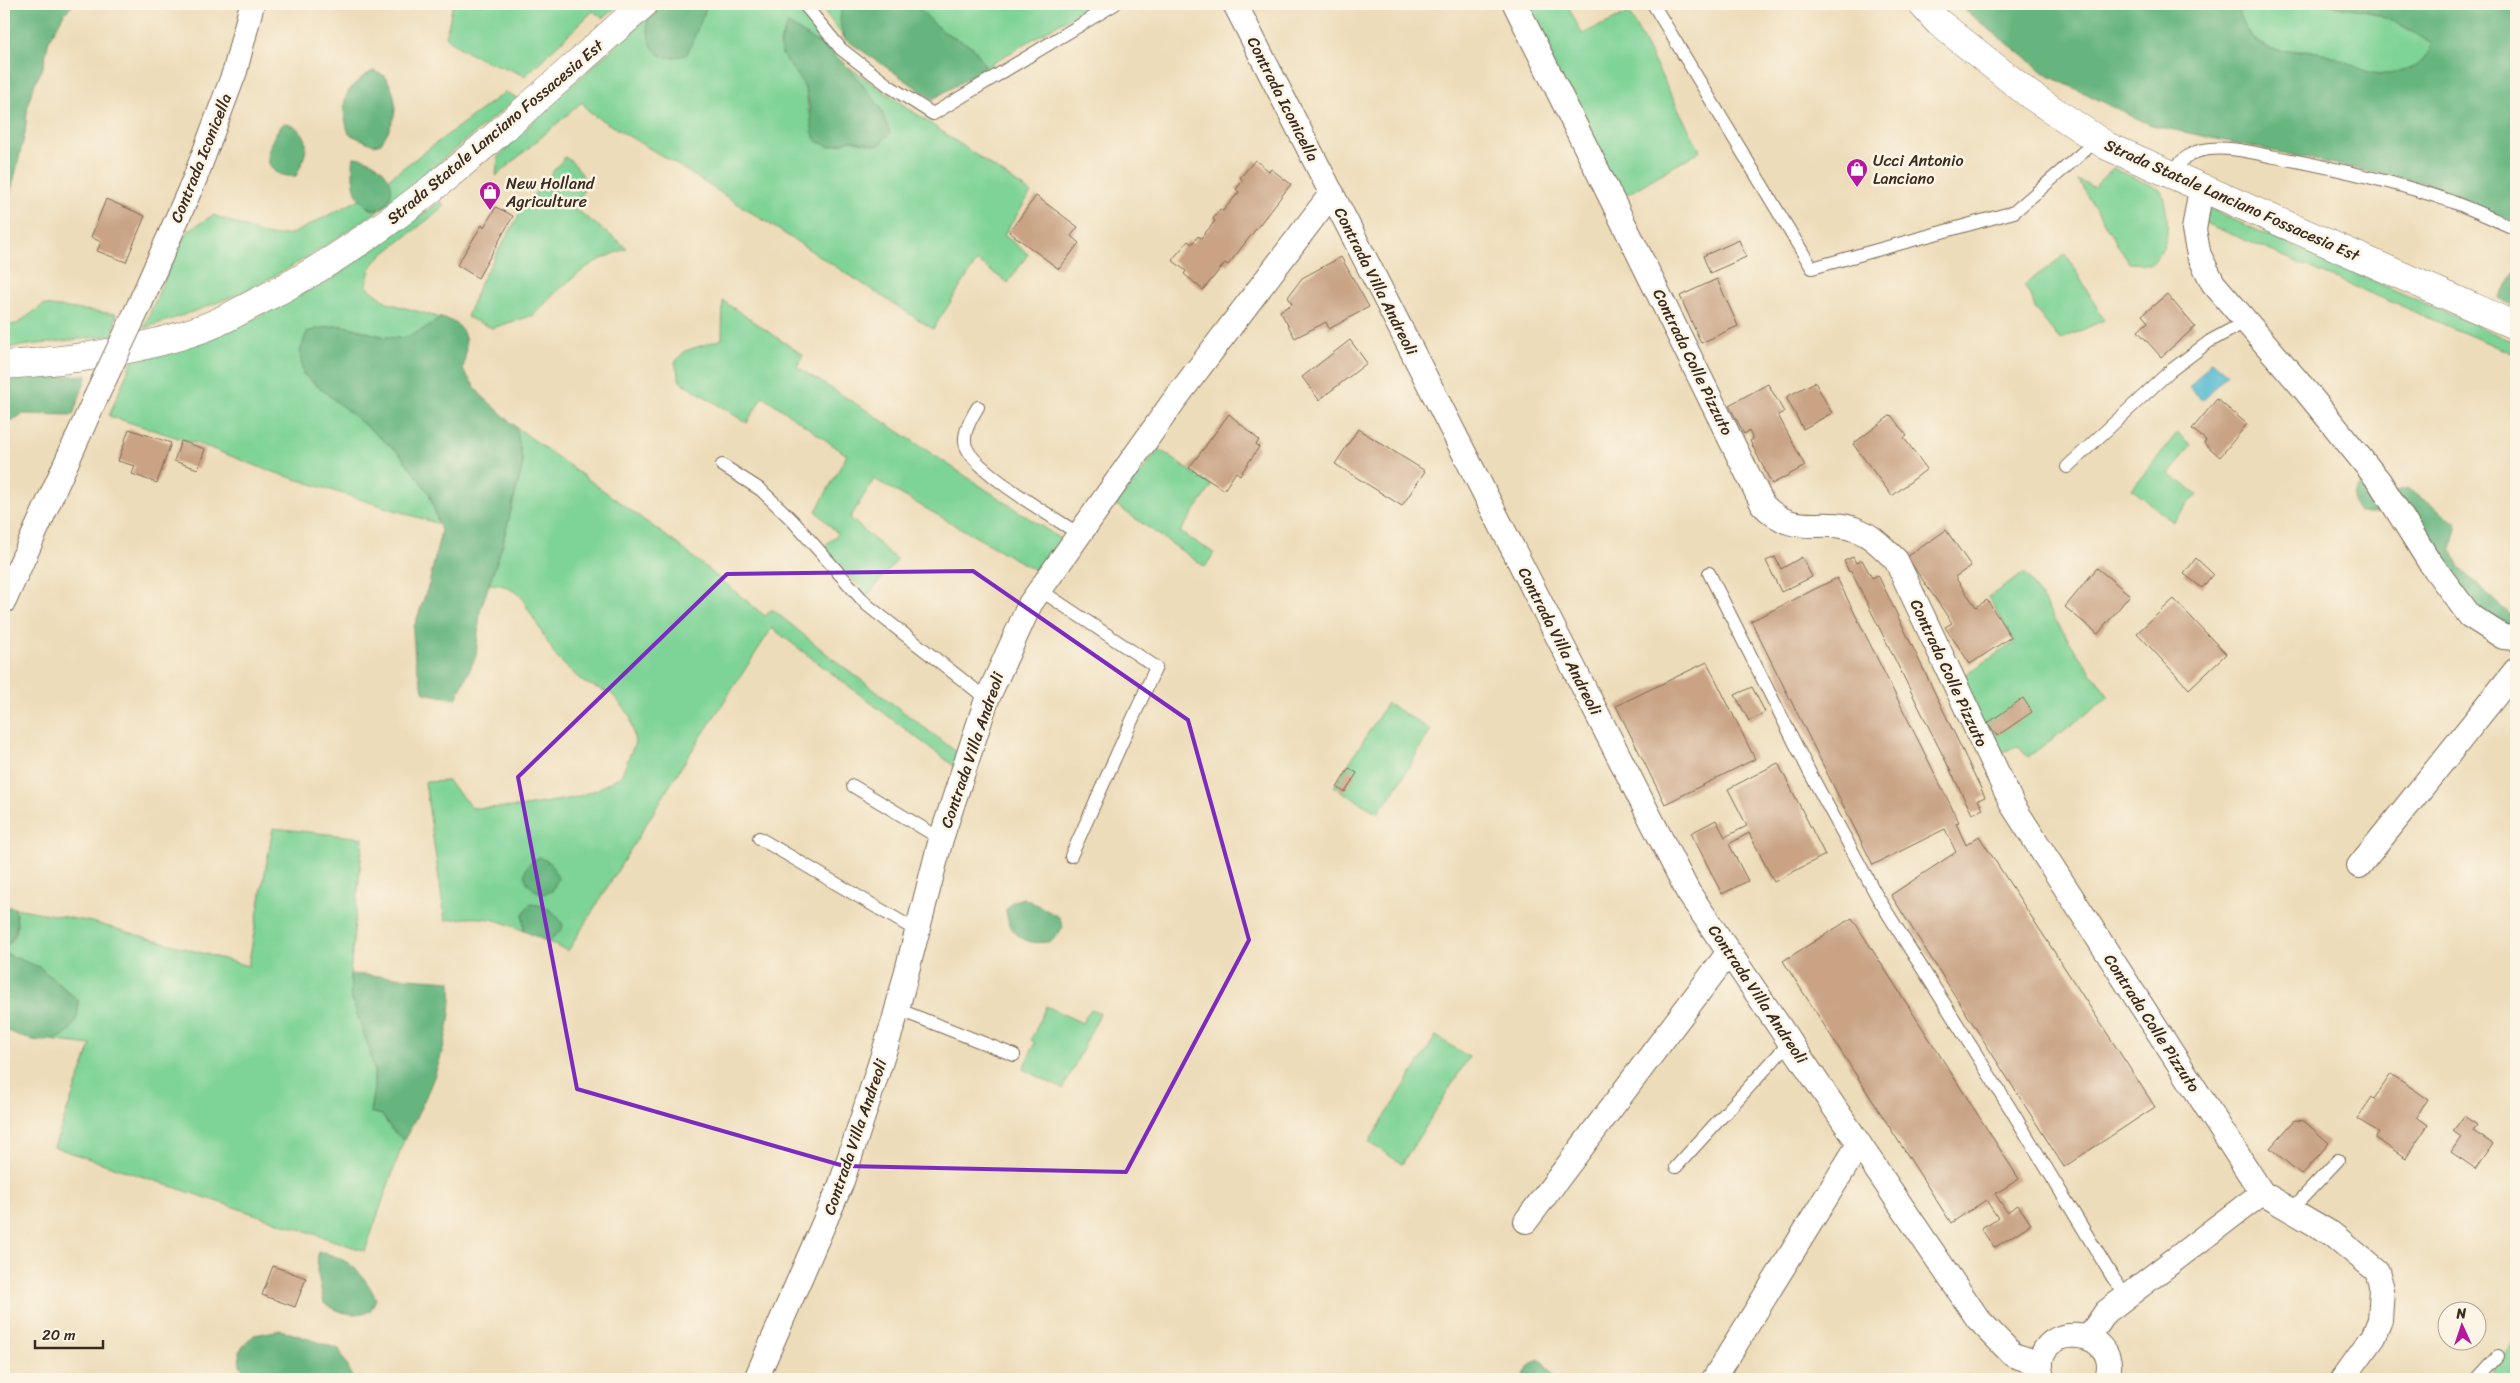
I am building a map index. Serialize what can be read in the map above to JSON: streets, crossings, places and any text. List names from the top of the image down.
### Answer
{
  "streets": {
    "main road": ["Strada Statale Lanciano Fossacesia Est"],
    "street": ["Contrada Iconicella", "Contrada Villa Andreoli", "Contrada Colle Pizzuto"]
  },
  "crossings": [
    ["Contrada Iconicella", "Contrada Villa Andreoli"]
  ],
  "places": {
    "shop": ["Ucci Antonio Lanciano", "New Holland Agriculture"]
  },
  "scale_bar": "20 m",
  "north": "top"
}
